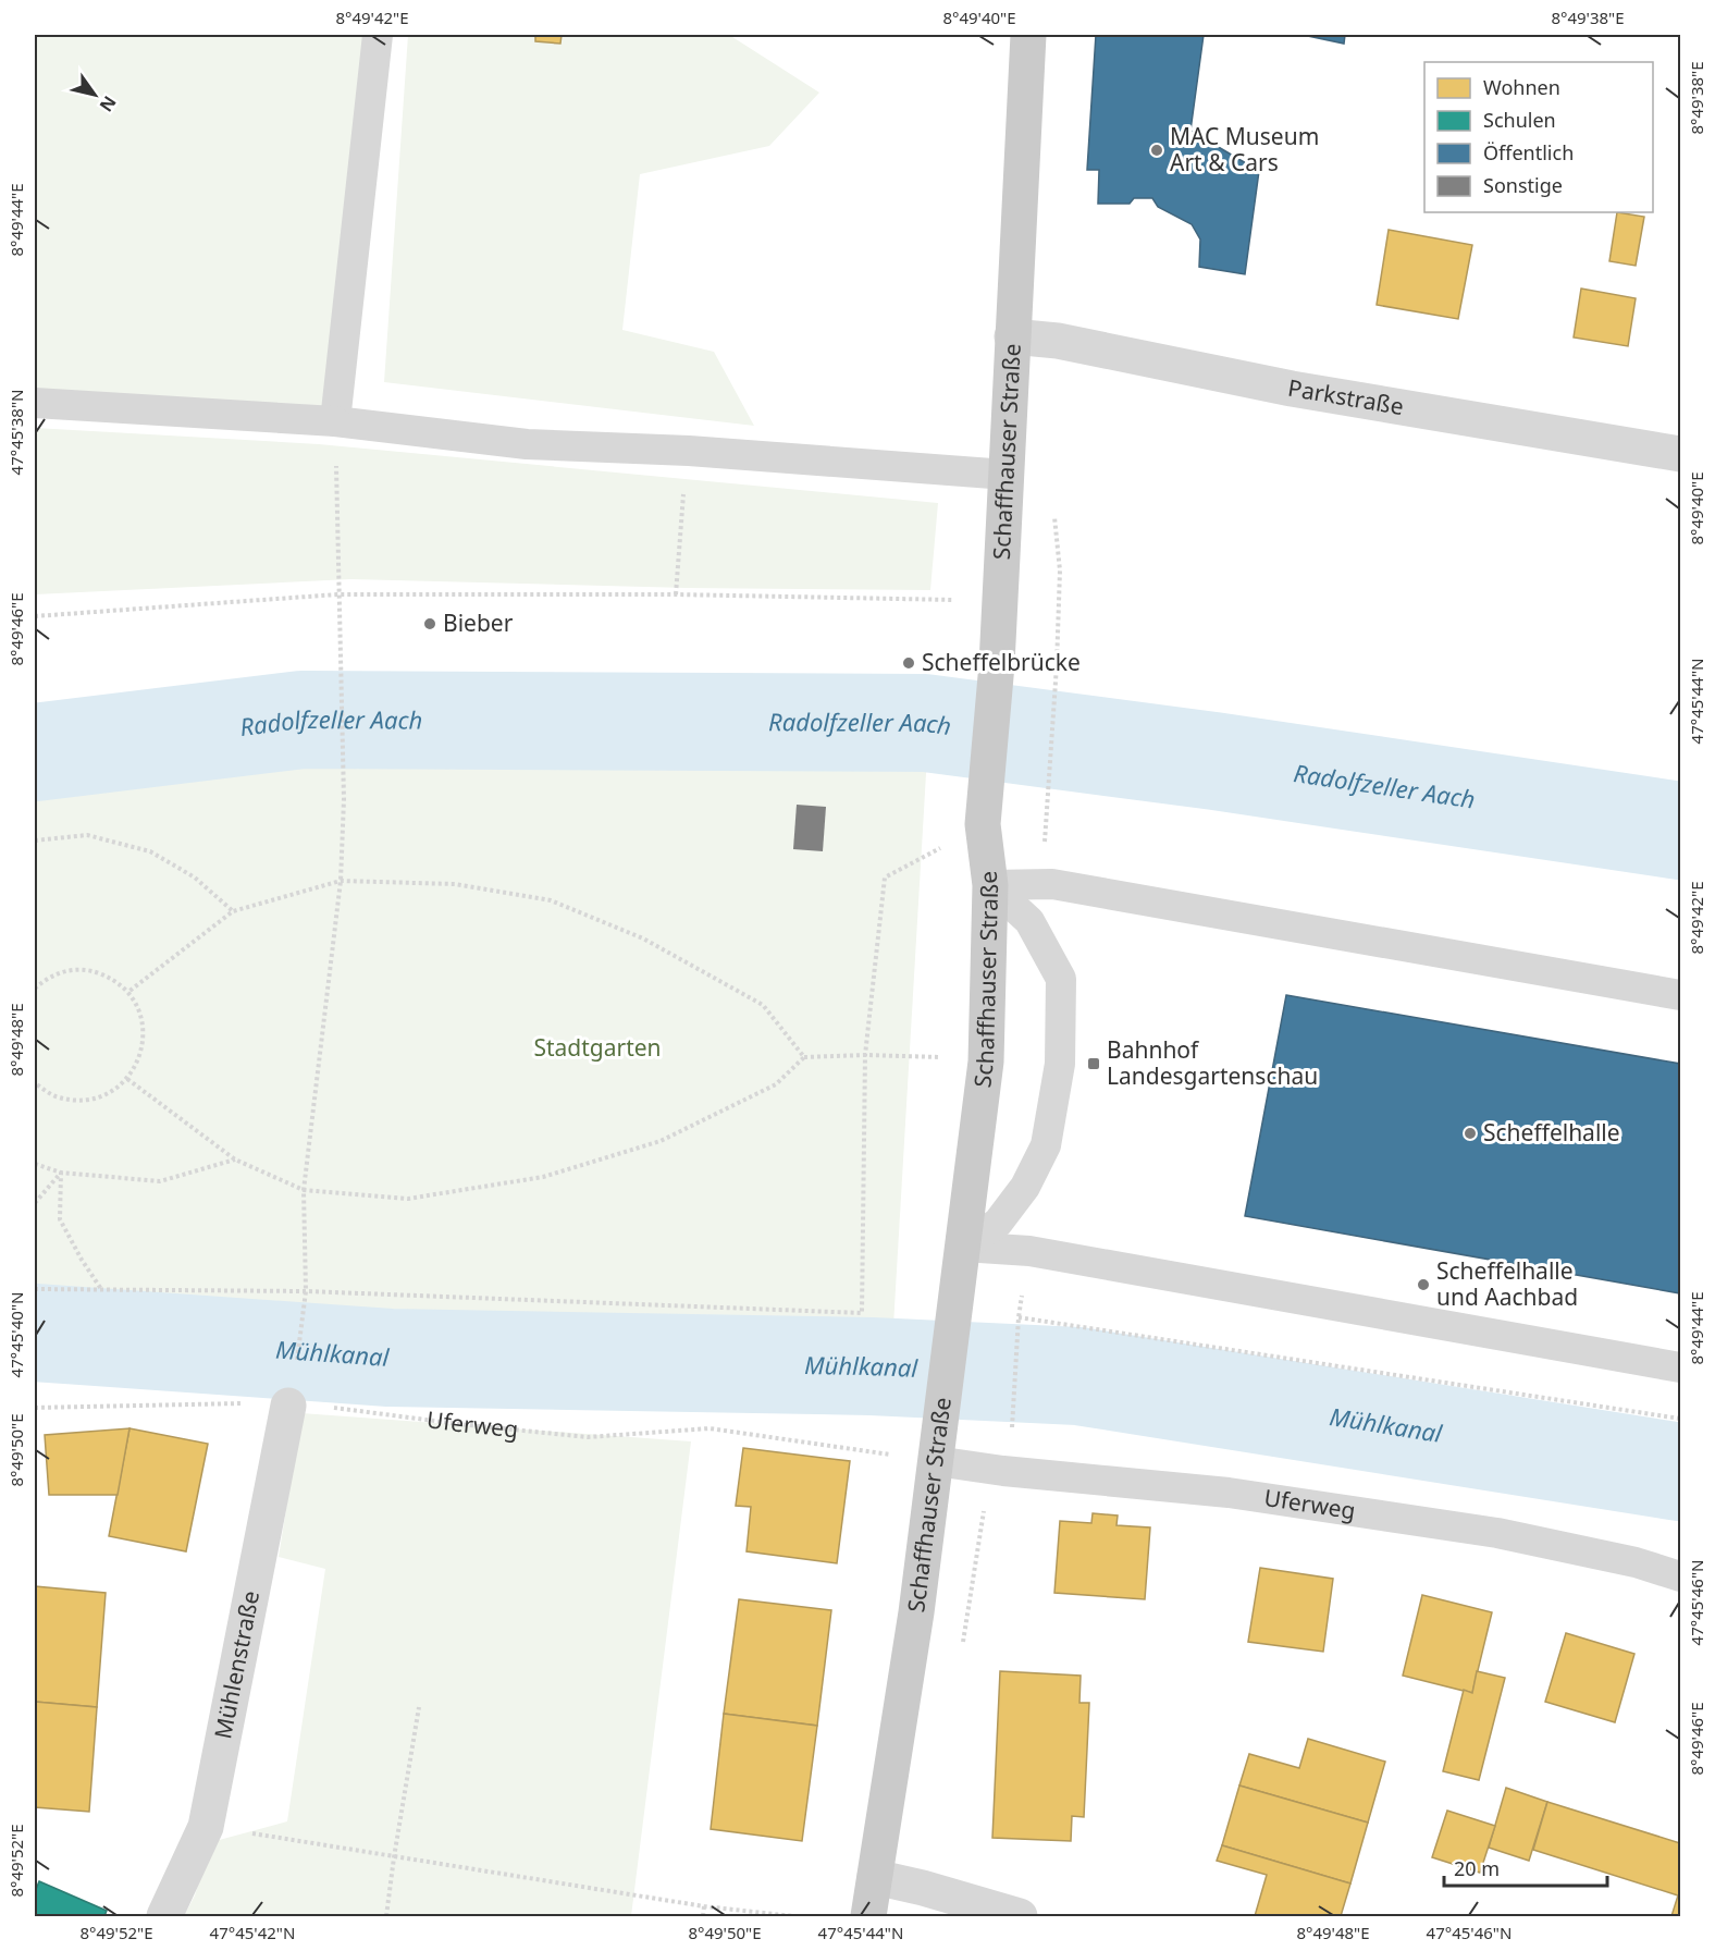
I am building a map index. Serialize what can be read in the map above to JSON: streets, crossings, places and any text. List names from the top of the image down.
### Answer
{
  "streets": {
    "main road": ["Schaffhauser Straße"],
    "street": ["Parkstraße", "Mühlenstraße"],
    "lane": ["Uferweg"]
  },
  "crossings": [
    ["Parkstraße", "Schaffhauser Straße"],
    ["Schaffhauser Straße", "Uferweg"],
    ["Uferweg", "Mühlenstraße"]
  ],
  "water": ["Radolfzeller Aach", "Mühlkanal"],
  "parks": ["Stadtgarten"],
  "places": {
    "other": [
      "MAC Museum Art & Cars",
      "Bieber",
      "Scheffelbrücke",
      "Scheffelhalle",
      "Scheffelhalle und Aachbad"
    ],
    "transit": ["Bahnhof Landesgartenschau"]
  },
  "legend": [
    "Wohnen",
    "Schulen",
    "Öffentlich",
    "Sonstige"
  ],
  "scale_bar": "20 m",
  "north": "bottom right",
  "coordinates": [
    "8°49'42\"E",
    "8°49'40\"E",
    "8°49'38\"E",
    "8°49'44\"E",
    "47°45'38\"N",
    "8°49'46\"E",
    "47°45'44\"N",
    "8°49'48\"E",
    "47°45'40\"N",
    "8°49'50\"E",
    "47°45'46\"N",
    "8°49'52\"E",
    "47°45'42\"N"
  ]
}
